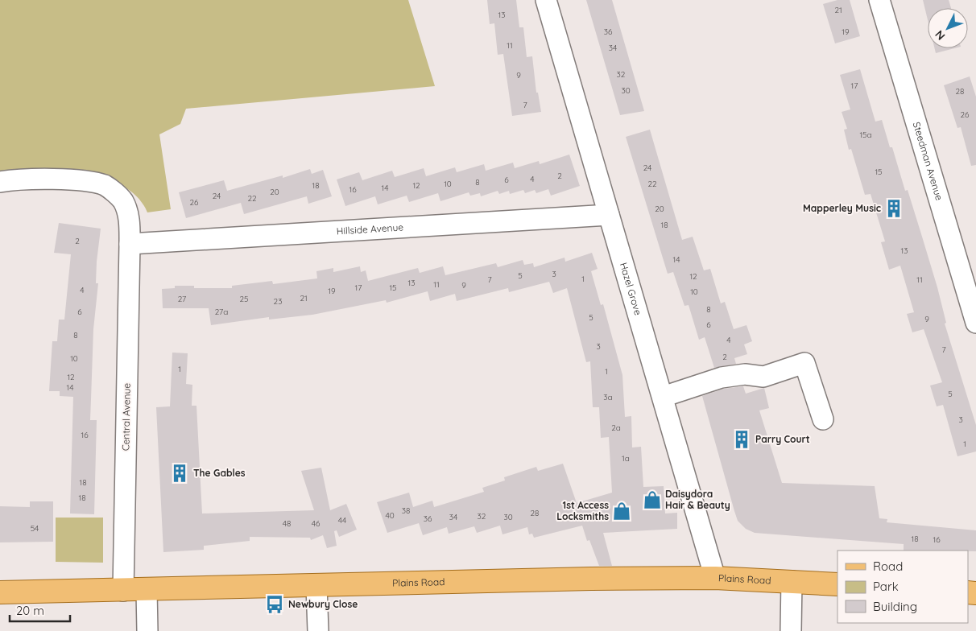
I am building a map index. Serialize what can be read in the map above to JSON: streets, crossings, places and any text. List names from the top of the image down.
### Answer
{
  "streets": {
    "main road": ["Plains Road"],
    "street": [
      "Steedman Avenue",
      "Hillside Avenue",
      "Hazel Grove",
      "Central Avenue"
    ]
  },
  "crossings": [
    ["Hillside Avenue", "Hazel Grove"],
    ["Hillside Avenue", "Central Avenue"],
    ["Hazel Grove", "Plains Road"],
    ["Central Avenue", "Plains Road"]
  ],
  "places": {
    "building": ["Mapperley Music", "Parry Court", "The Gables"],
    "shop": ["Daisydora Hair & Beauty", "1st Access Locksmiths"],
    "bus stop": ["Newbury Close"]
  },
  "house_numbers": [
    "21",
    "13",
    "36",
    "19",
    "11",
    "34",
    "32",
    "9",
    "17",
    "30",
    "28",
    "7",
    "26",
    "15a",
    "24",
    "15",
    "2",
    "4",
    "6",
    "8",
    "10",
    "22",
    "18",
    "12",
    "14",
    "16",
    "20",
    "24",
    "22",
    "26",
    "20",
    "18",
    "2",
    "13",
    "14",
    "3",
    "5",
    "12",
    "1",
    "7",
    "11",
    "13",
    "11",
    "9",
    "17",
    "15",
    "4",
    "19",
    "10",
    "21",
    "27",
    "25",
    "23",
    "8",
    "6",
    "27a",
    "5",
    "9",
    "6",
    "8",
    "4",
    "3",
    "7",
    "2",
    "10",
    "1",
    "1",
    "12",
    "14",
    "5",
    "3a",
    "3",
    "2a",
    "16",
    "1",
    "1a",
    "18",
    "18",
    "38",
    "28",
    "40",
    "32",
    "34",
    "30",
    "36",
    "44",
    "48",
    "46",
    "54",
    "18",
    "16"
  ],
  "legend": ["Road", "Park", "Building"],
  "scale_bar": "20 m",
  "north": "bottom left"
}
